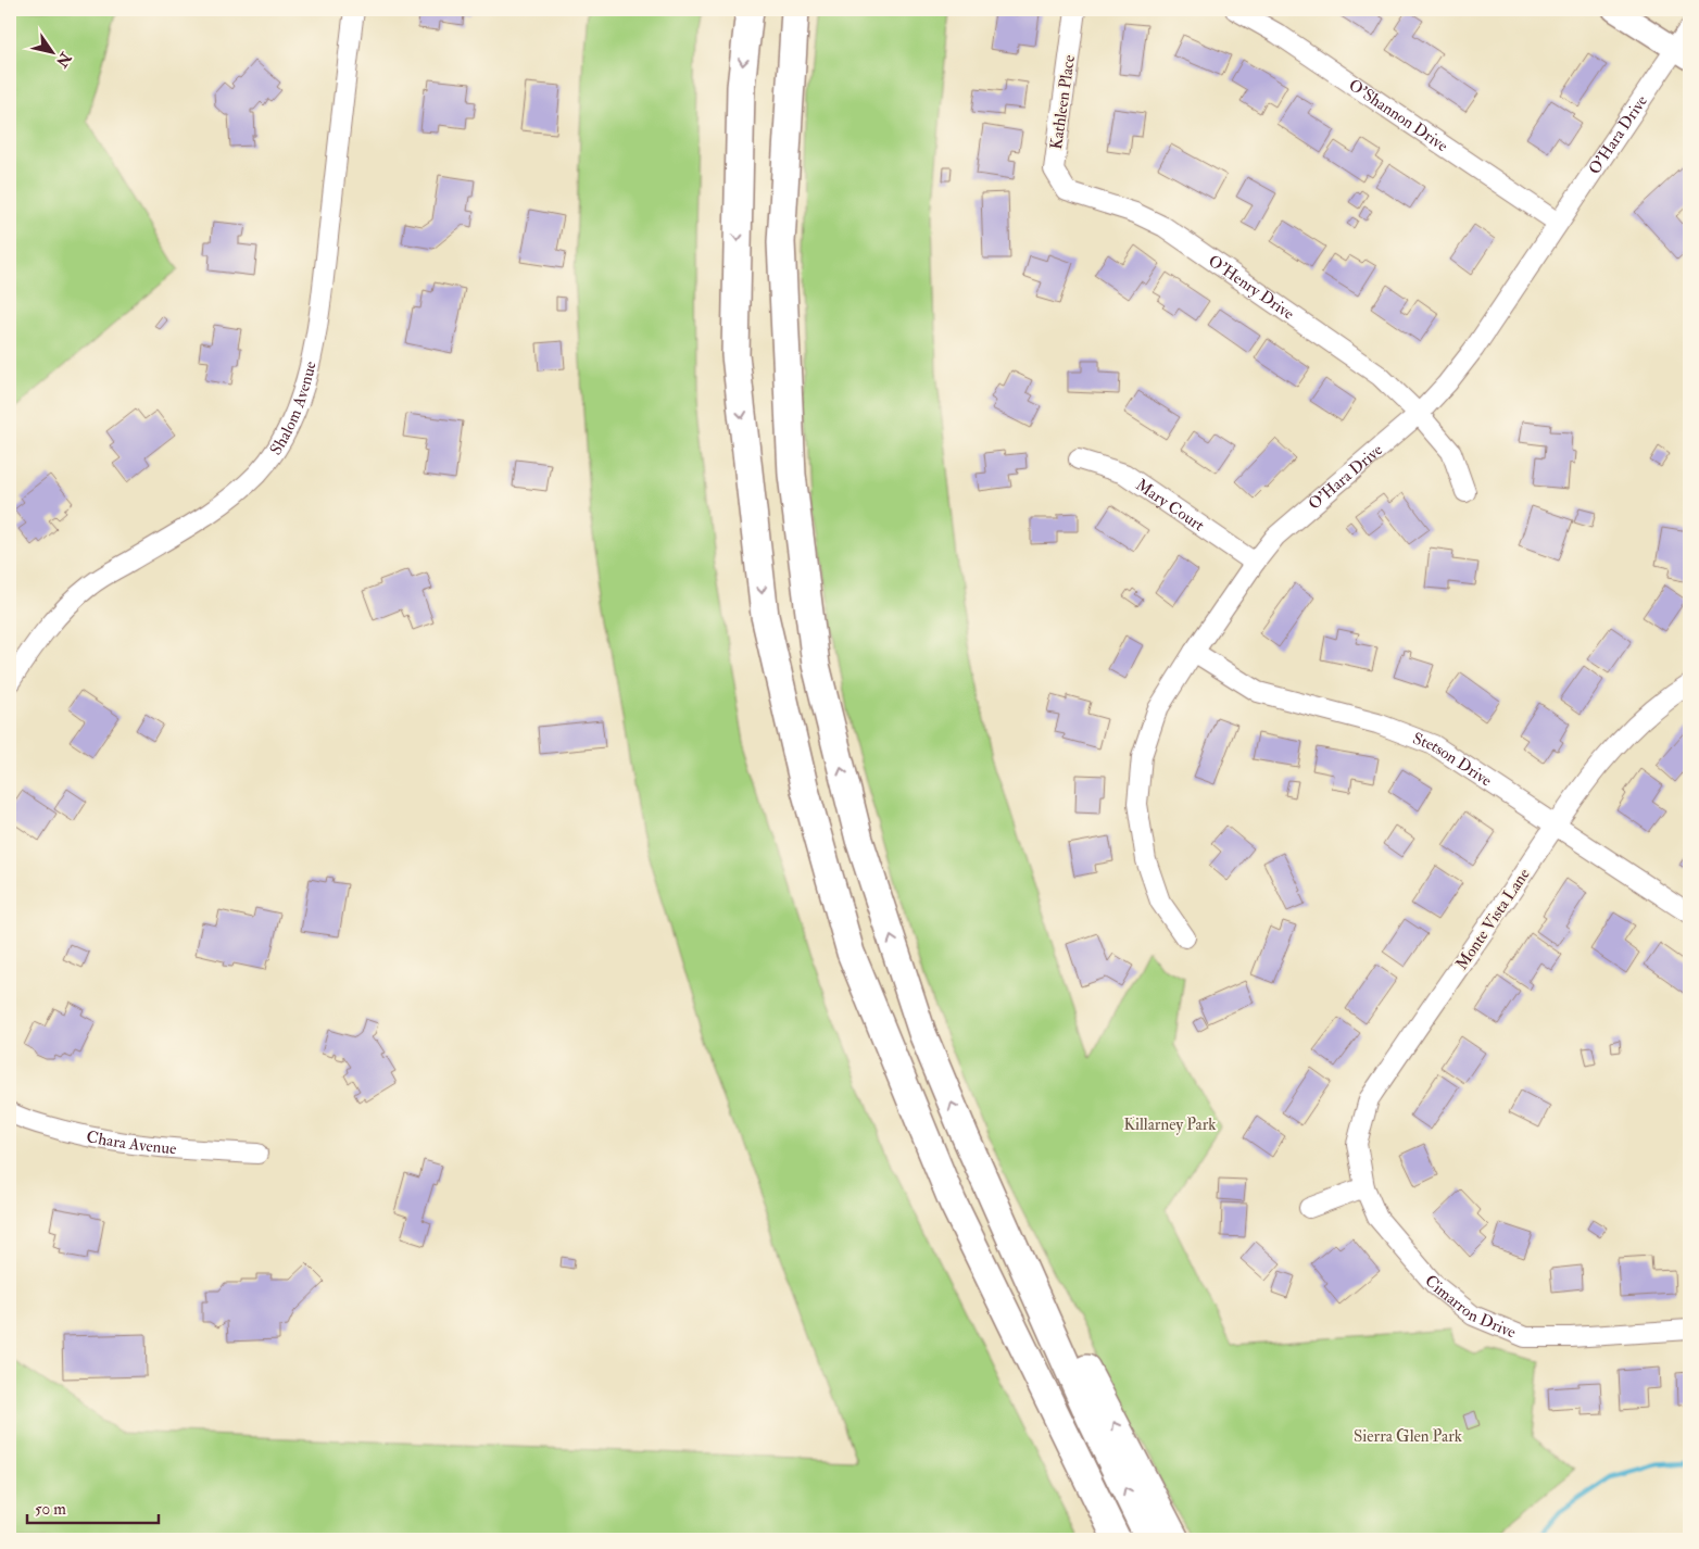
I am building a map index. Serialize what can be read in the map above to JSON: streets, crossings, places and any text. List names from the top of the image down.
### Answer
{
  "streets": {
    "street": [
      "Kathleen Place",
      "O'Shannon Drive",
      "O'Hara Drive",
      "O'Henry Drive",
      "Shalom Avenue",
      "Mary Court",
      "Stetson Drive",
      "Monte Vista Lane",
      "Chara Avenue",
      "Cimarron Drive"
    ]
  },
  "crossings": [
    ["Kathleen Place", "O'Henry Drive"],
    ["O'Shannon Drive", "O'Hara Drive"],
    ["O'Hara Drive", "O'Henry Drive"],
    ["O'Hara Drive", "Mary Court"],
    ["O'Hara Drive", "Stetson Drive"],
    ["Stetson Drive", "Monte Vista Lane"],
    ["Monte Vista Lane", "Cimarron Drive"]
  ],
  "parks": ["Killarney Park", "Sierra Glen Park"],
  "scale_bar": "50 m",
  "north": "bottom right"
}
